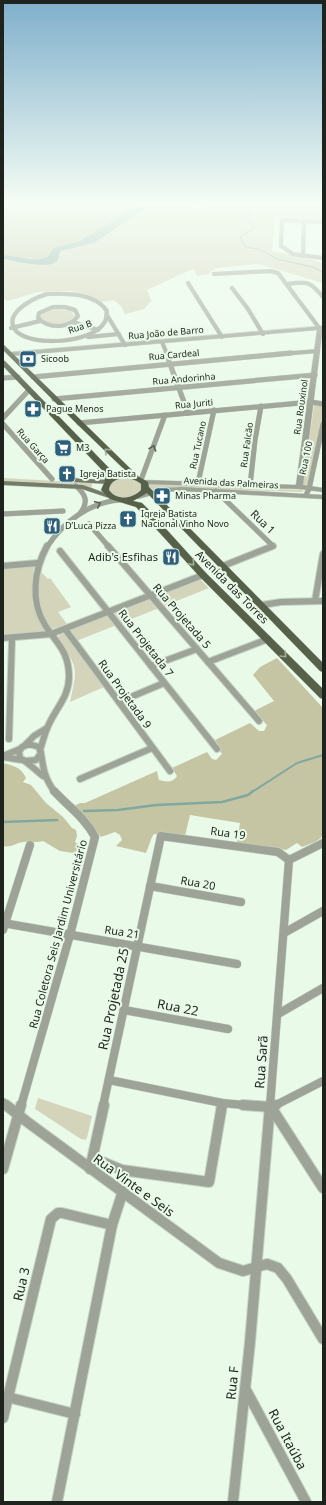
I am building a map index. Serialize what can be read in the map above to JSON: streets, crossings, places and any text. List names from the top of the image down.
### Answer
{
  "streets": {
    "main road": ["Avenida das Torres"],
    "street": [
      "Rua B",
      "Rua João de Barro",
      "Rua Cardeal",
      "Rua Andorinha",
      "Rua Juriti",
      "Rua Rouxinol",
      "Rua Tucano",
      "Rua Falcão",
      "Rua Garça",
      "Rua 100",
      "Avenida das Palmeiras",
      "Rua 1",
      "Rua Projetada 5",
      "Rua Projetada 7",
      "Rua Projetada 9",
      "Rua 19",
      "Rua 20",
      "Rua 21",
      "Rua Coletora Seis Jardim Universitário",
      "Rua Projetada 25",
      "Rua 22",
      "Rua Sarã",
      "Rua Vinte e Seis",
      "Rua 3",
      "Rua F",
      "Rua Itaúba"
    ]
  },
  "crossings": [
    ["Rua João de Barro", "Rua Rouxinol"],
    ["Rua João de Barro", "Avenida das Torres"],
    ["Rua Cardeal", "Rua Rouxinol"],
    ["Rua Cardeal", "Avenida das Torres"],
    ["Rua Andorinha", "Rua Rouxinol"],
    ["Rua Andorinha", "Avenida das Torres"],
    ["Rua Juriti", "Rua Rouxinol"],
    ["Rua Juriti", "Rua Tucano"],
    ["Rua Juriti", "Rua Falcão"],
    ["Rua Juriti", "Avenida das Torres"],
    ["Rua Rouxinol", "Avenida das Palmeiras"],
    ["Rua Tucano", "Avenida das Palmeiras"],
    ["Rua Falcão", "Avenida das Palmeiras"],
    ["Rua 100", "Avenida das Palmeiras"],
    ["Avenida das Palmeiras", "Rua 1"],
    ["Avenida das Palmeiras", "Avenida das Torres"],
    ["Rua 1", "Avenida das Torres"],
    ["Rua 19", "Rua Projetada 25"],
    ["Rua 19", "Rua Sarã"],
    ["Rua 20", "Rua Projetada 25"],
    ["Rua 21", "Rua Coletora Seis Jardim Universitário"],
    ["Rua 21", "Rua Projetada 25"],
    ["Rua Coletora Seis Jardim Universitário", "Rua Vinte e Seis"],
    ["Rua Projetada 25", "Rua 22"],
    ["Rua Projetada 25", "Rua Vinte e Seis"],
    ["Rua Sarã", "Rua Vinte e Seis"],
    ["Rua Sarã", "Rua F"],
    ["Rua Vinte e Seis", "Rua F"],
    ["Rua F", "Rua Itaúba"]
  ],
  "places": {
    "bank": ["Sicoob"],
    "pharmacy": ["Pague Menos", "Minas Pharma"],
    "supermarket": ["M3"],
    "church": ["Igreja Batista", "Igreja Batista Nacional Vinho Novo"],
    "restaurant": ["D’Luca Pizza", "Adib's Esfihas"]
  }
}
